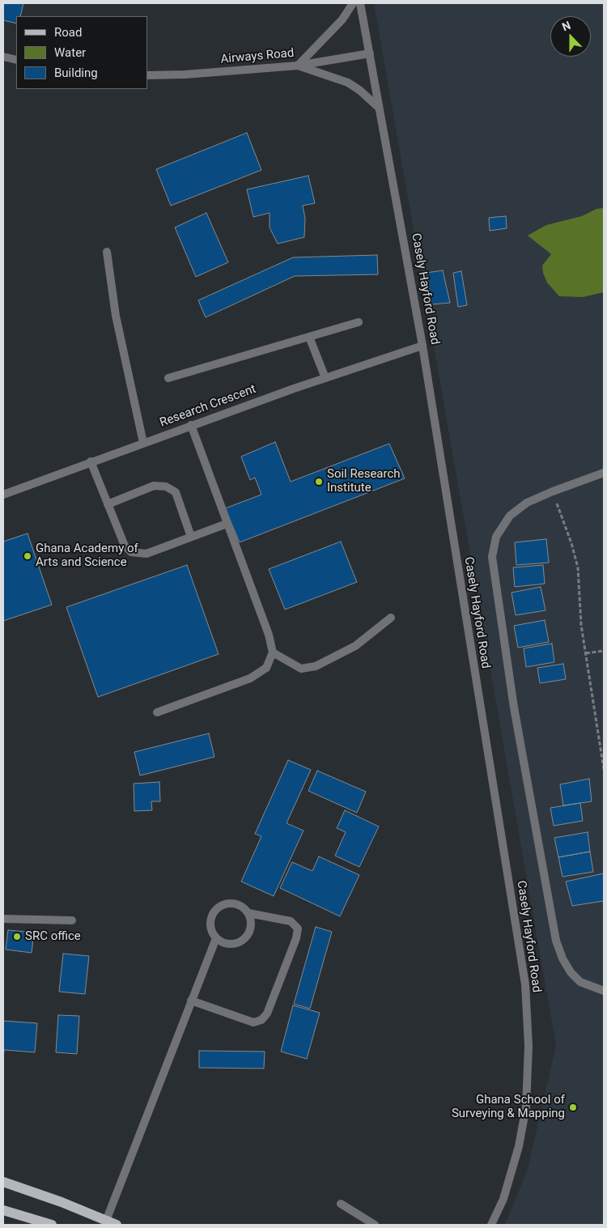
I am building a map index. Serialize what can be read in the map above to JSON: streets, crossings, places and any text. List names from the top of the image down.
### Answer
{
  "streets": {
    "street": ["Airways Road", "Casely Hayford Road", "Research Crescent"]
  },
  "crossings": [
    ["Airways Road", "Casely Hayford Road"],
    ["Casely Hayford Road", "Research Crescent"]
  ],
  "places": [
    "Soil Research Institute",
    "Ghana Academy of Arts and Science",
    "SRC office",
    "Ghana School of Surveying & Mapping"
  ],
  "legend": ["Road", "Water", "Building"],
  "north": "top"
}
